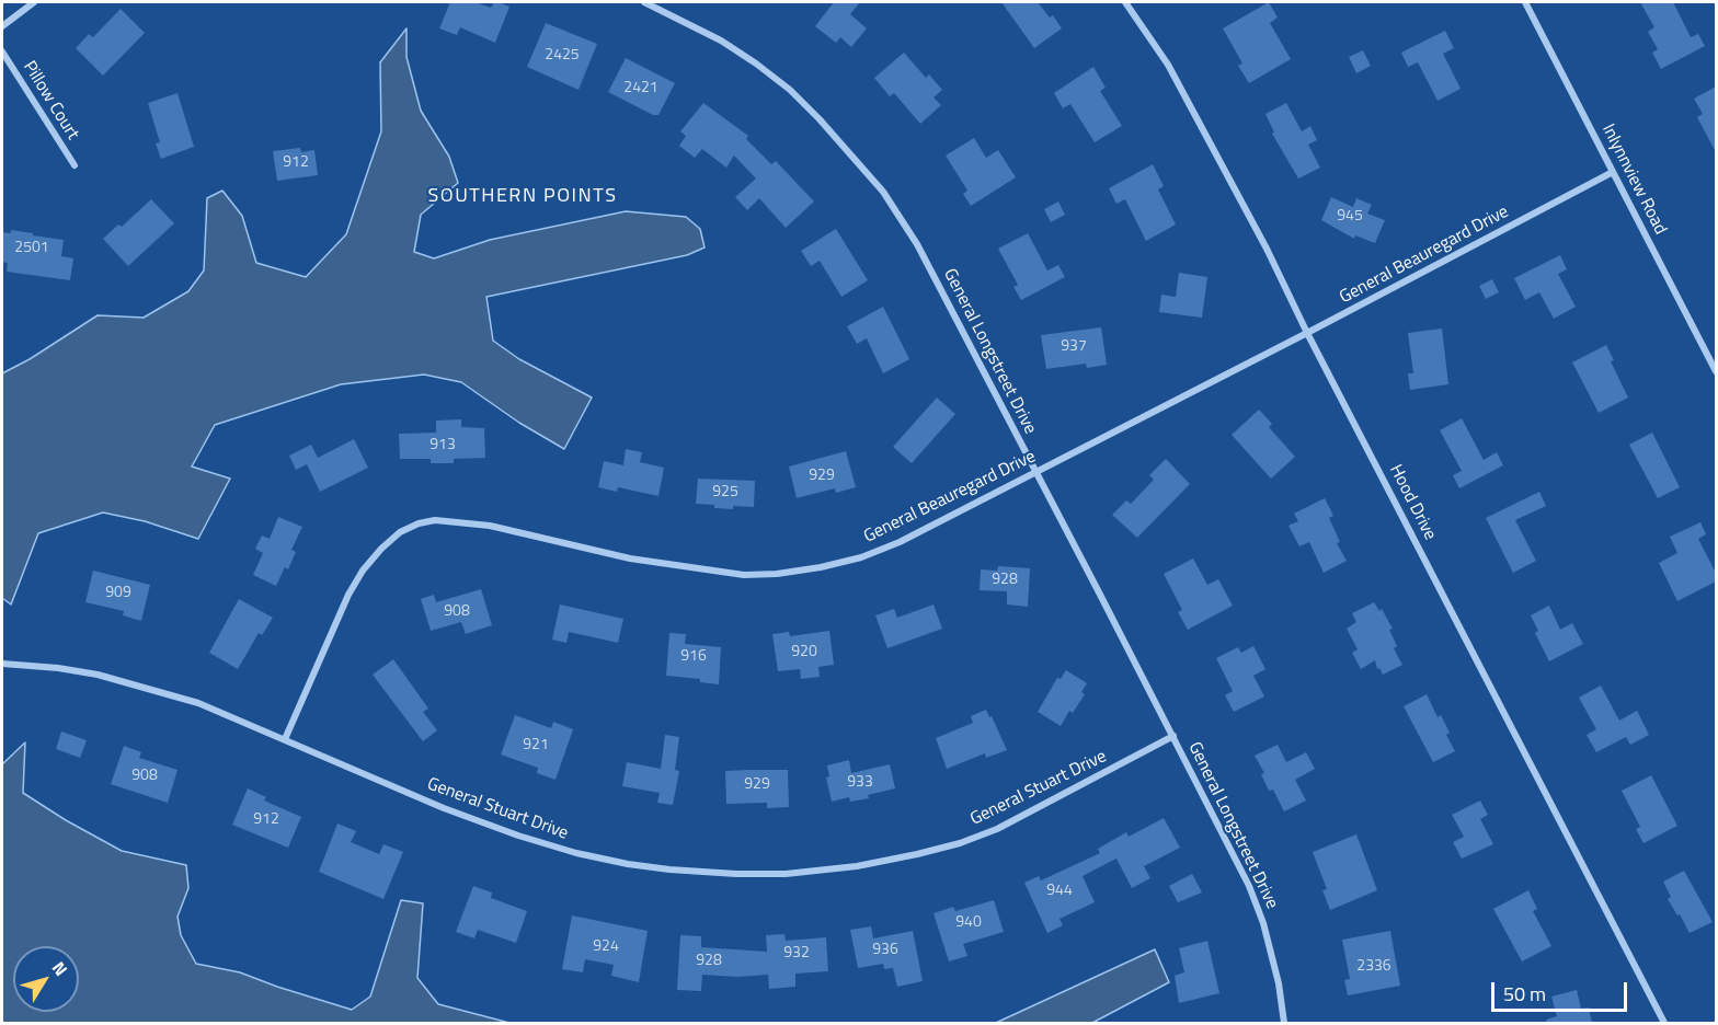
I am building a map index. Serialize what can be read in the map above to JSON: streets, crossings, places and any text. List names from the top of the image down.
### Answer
{
  "streets": {
    "street": [
      "Pillow Court",
      "Inlynnview Road",
      "General Beauregard Drive",
      "General Longstreet Drive",
      "Hood Drive",
      "General Stuart Drive"
    ]
  },
  "crossings": [
    ["Inlynnview Road", "General Beauregard Drive"],
    ["General Beauregard Drive", "General Longstreet Drive"],
    ["General Beauregard Drive", "Hood Drive"],
    ["General Beauregard Drive", "General Stuart Drive"],
    ["General Longstreet Drive", "General Stuart Drive"]
  ],
  "districts": ["SOUTHERN POINTS"],
  "house_numbers": [
    "2425",
    "2421",
    "912",
    "945",
    "2501",
    "937",
    "913",
    "929",
    "925",
    "928",
    "909",
    "908",
    "920",
    "916",
    "921",
    "908",
    "933",
    "929",
    "912",
    "944",
    "940",
    "924",
    "936",
    "932",
    "928",
    "2336"
  ],
  "scale_bar": "50 m",
  "north": "top right"
}
